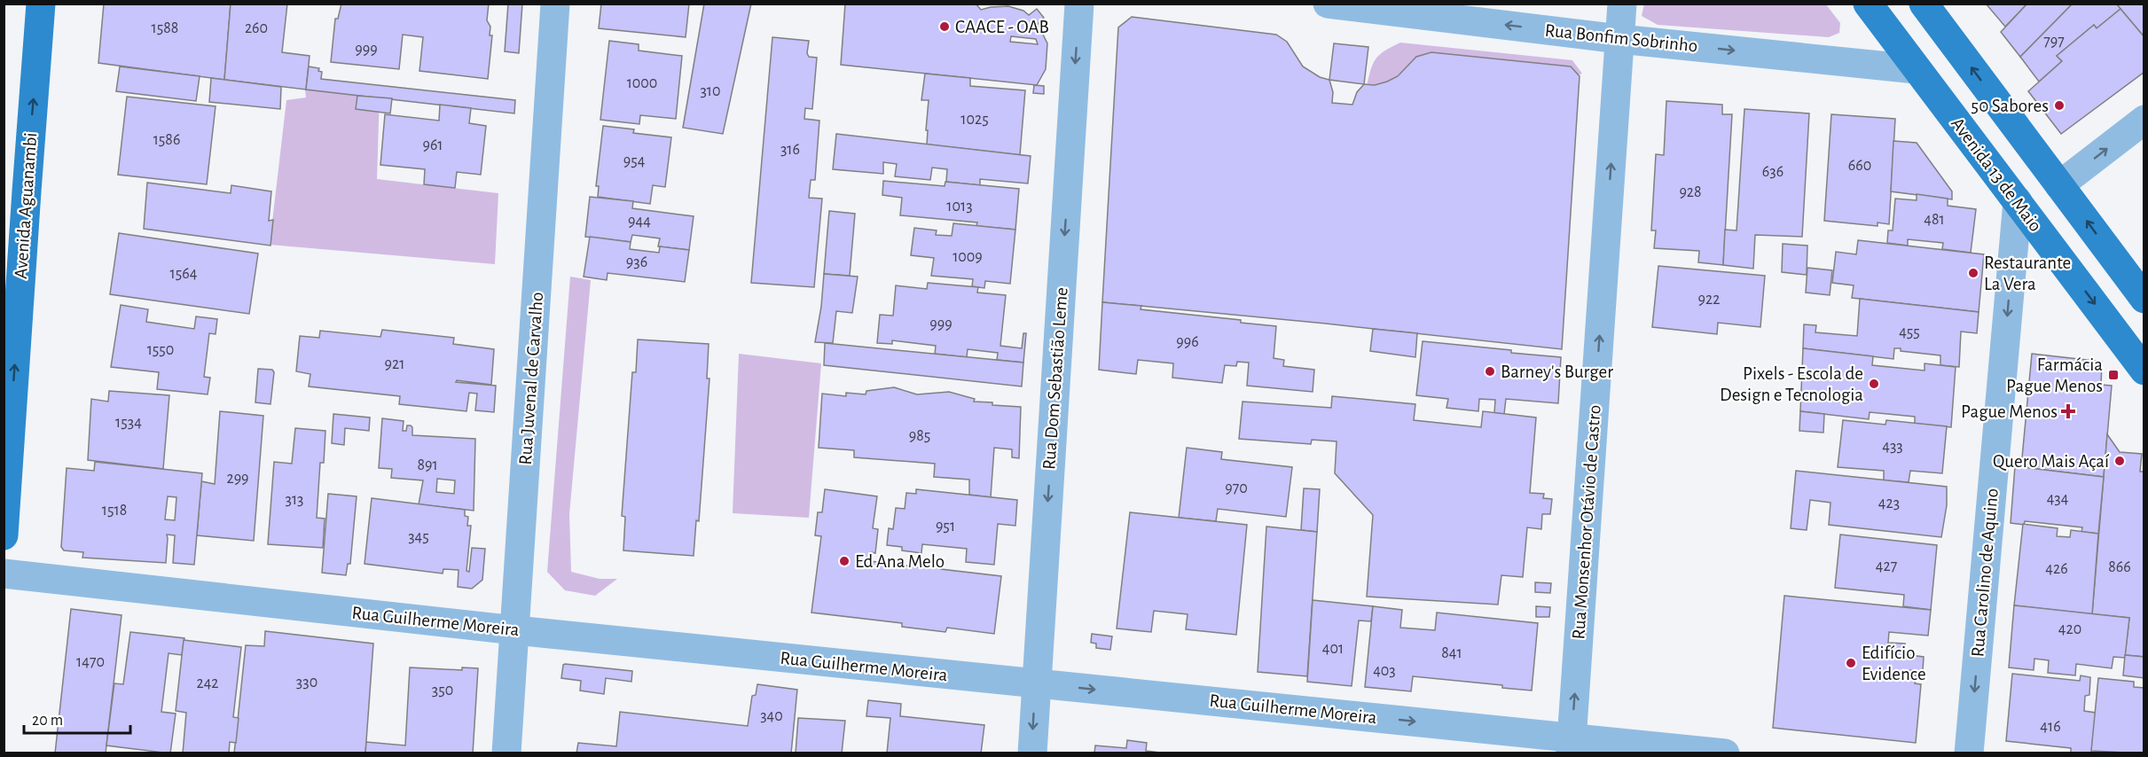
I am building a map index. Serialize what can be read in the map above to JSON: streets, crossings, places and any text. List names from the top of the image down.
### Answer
{
  "streets": {
    "main road": ["Avenida 13 de Maio", "Avenida Aguanambi"],
    "street": [
      "Rua Bonfim Sobrinho",
      "Rua Juvenal de Carvalho",
      "Rua Dom Sebastião Leme",
      "Rua Monsenhor Otávio de Castro",
      "Rua Carolino de Aquino",
      "Rua Guilherme Moreira"
    ]
  },
  "crossings": [
    ["Rua Bonfim Sobrinho", "Avenida 13 de Maio"],
    ["Rua Bonfim Sobrinho", "Rua Monsenhor Otávio de Castro"],
    ["Avenida 13 de Maio", "Rua Carolino de Aquino"],
    ["Rua Juvenal de Carvalho", "Rua Guilherme Moreira"],
    ["Rua Dom Sebastião Leme", "Rua Guilherme Moreira"],
    ["Rua Monsenhor Otávio de Castro", "Rua Guilherme Moreira"]
  ],
  "one_way": [
    "Avenida Aguanambi",
    "Rua Dom Sebastião Leme",
    "Rua Monsenhor Otávio de Castro",
    "Rua Carolino de Aquino"
  ],
  "places": {
    "other": [
      "CAACE - OAB",
      "50 Sabores",
      "Restaurante La Vera",
      "Barney's Burger",
      "Pixels - Escola de Design e Tecnologia",
      "Quero Mais Açaí",
      "Ed Ana Melo",
      "Edifício Evidence"
    ],
    "transit": ["Farmácia Pague Menos"],
    "health": ["Pague Menos"]
  },
  "house_numbers": [
    "1588",
    "260",
    "797",
    "999",
    "1000",
    "310",
    "1025",
    "1586",
    "961",
    "316",
    "954",
    "660",
    "636",
    "928",
    "1013",
    "481",
    "944",
    "1009",
    "936",
    "1564",
    "922",
    "999",
    "455",
    "996",
    "1550",
    "921",
    "1534",
    "985",
    "433",
    "891",
    "299",
    "970",
    "434",
    "313",
    "423",
    "1518",
    "951",
    "345",
    "427",
    "866",
    "426",
    "420",
    "401",
    "841",
    "1470",
    "403",
    "330",
    "242",
    "350",
    "340",
    "416"
  ],
  "scale_bar": "20 m"
}
